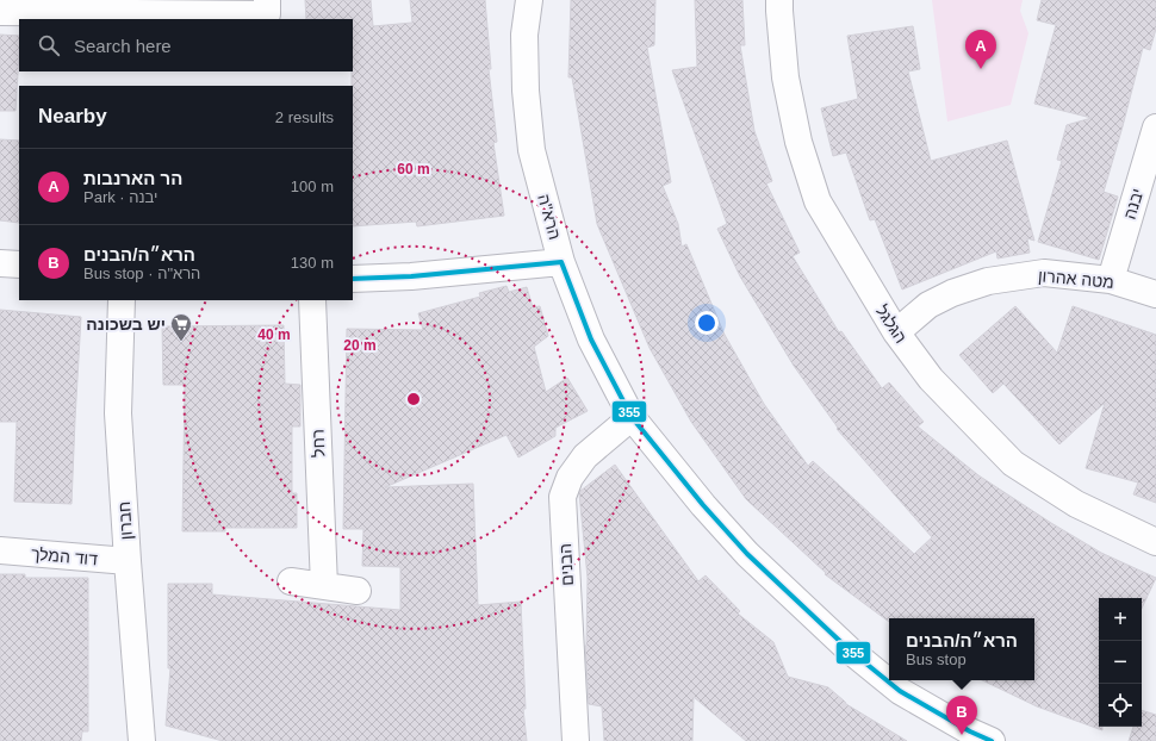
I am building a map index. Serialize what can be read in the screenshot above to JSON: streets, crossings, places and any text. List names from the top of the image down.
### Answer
{
  "streets": {
    "street": [
      "יבנה",
      "הרא\"ה",
      "מטה אהרון",
      "הגלגל",
      "רחל",
      "חברון",
      "דוד המלך",
      "הבנים"
    ]
  },
  "crossings": [
    ["יבנה", "מטה אהרון"],
    ["הרא\"ה", "הבנים"],
    ["מטה אהרון", "הגלגל"],
    ["חברון", "דוד המלך"]
  ],
  "places": {
    "supermarket": ["יש בשכונה"]
  },
  "lines": ["transit line 355"],
  "page": {
    "search": "Search here",
    "pins": ["A", "B"],
    "heading": ["Nearby", "2 results"],
    "list": [
      {
        "mark": "A",
        "name": "הר הארנבות",
        "note": "Park · יבנה",
        "value": "100 m"
      },
      {
        "mark": "B",
        "name": "הרא״ה/הבנים",
        "note": "Bus stop · הרא\"ה",
        "value": "130 m"
      }
    ],
    "map_buttons": ["+", "−"],
    "popup": ["הרא״ה/הבנים", "Bus stop"]
  },
  "rings": ["60 m", "40 m", "20 m"]
}
